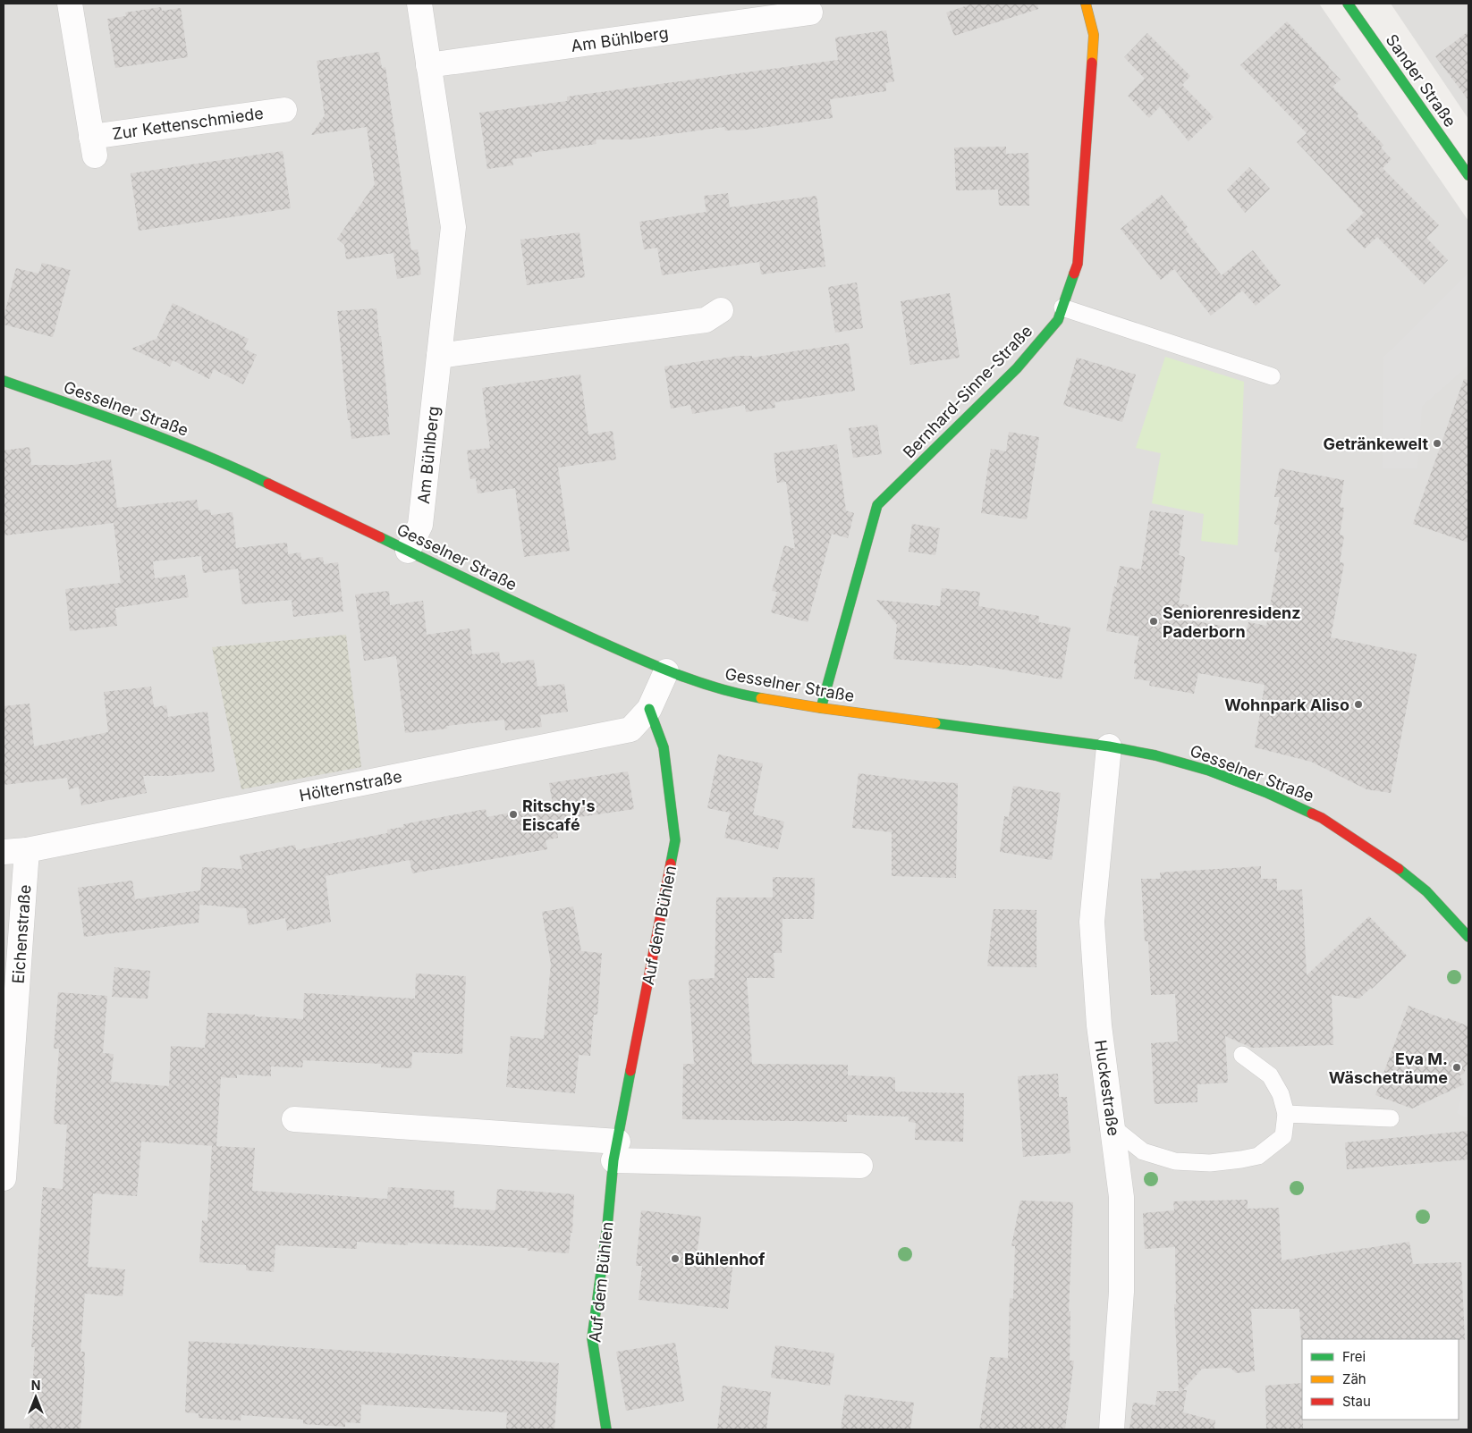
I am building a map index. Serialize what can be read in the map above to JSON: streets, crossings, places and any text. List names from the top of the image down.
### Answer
{
  "streets": {
    "street": [
      "Am Bühlberg",
      "Sander Straße",
      "Zur Kettenschmiede",
      "Bernhard-Sinne-Straße",
      "Gesselner Straße",
      "Hölternstraße",
      "Auf dem Bühlen",
      "Eichenstraße",
      "Huckestraße"
    ]
  },
  "crossings": [
    ["Am Bühlberg", "Gesselner Straße"],
    ["Bernhard-Sinne-Straße", "Gesselner Straße"],
    ["Gesselner Straße", "Hölternstraße"],
    ["Gesselner Straße", "Huckestraße"],
    ["Hölternstraße", "Auf dem Bühlen"],
    ["Hölternstraße", "Eichenstraße"]
  ],
  "places": [
    "Getränkewelt",
    "Seniorenresidenz Paderborn",
    "Wohnpark Aliso",
    "Ritschy's Eiscafé",
    "Eva M. Wäscheträume",
    "Bühlenhof"
  ],
  "legend": ["Frei", "Zäh", "Stau"],
  "north": "top"
}
